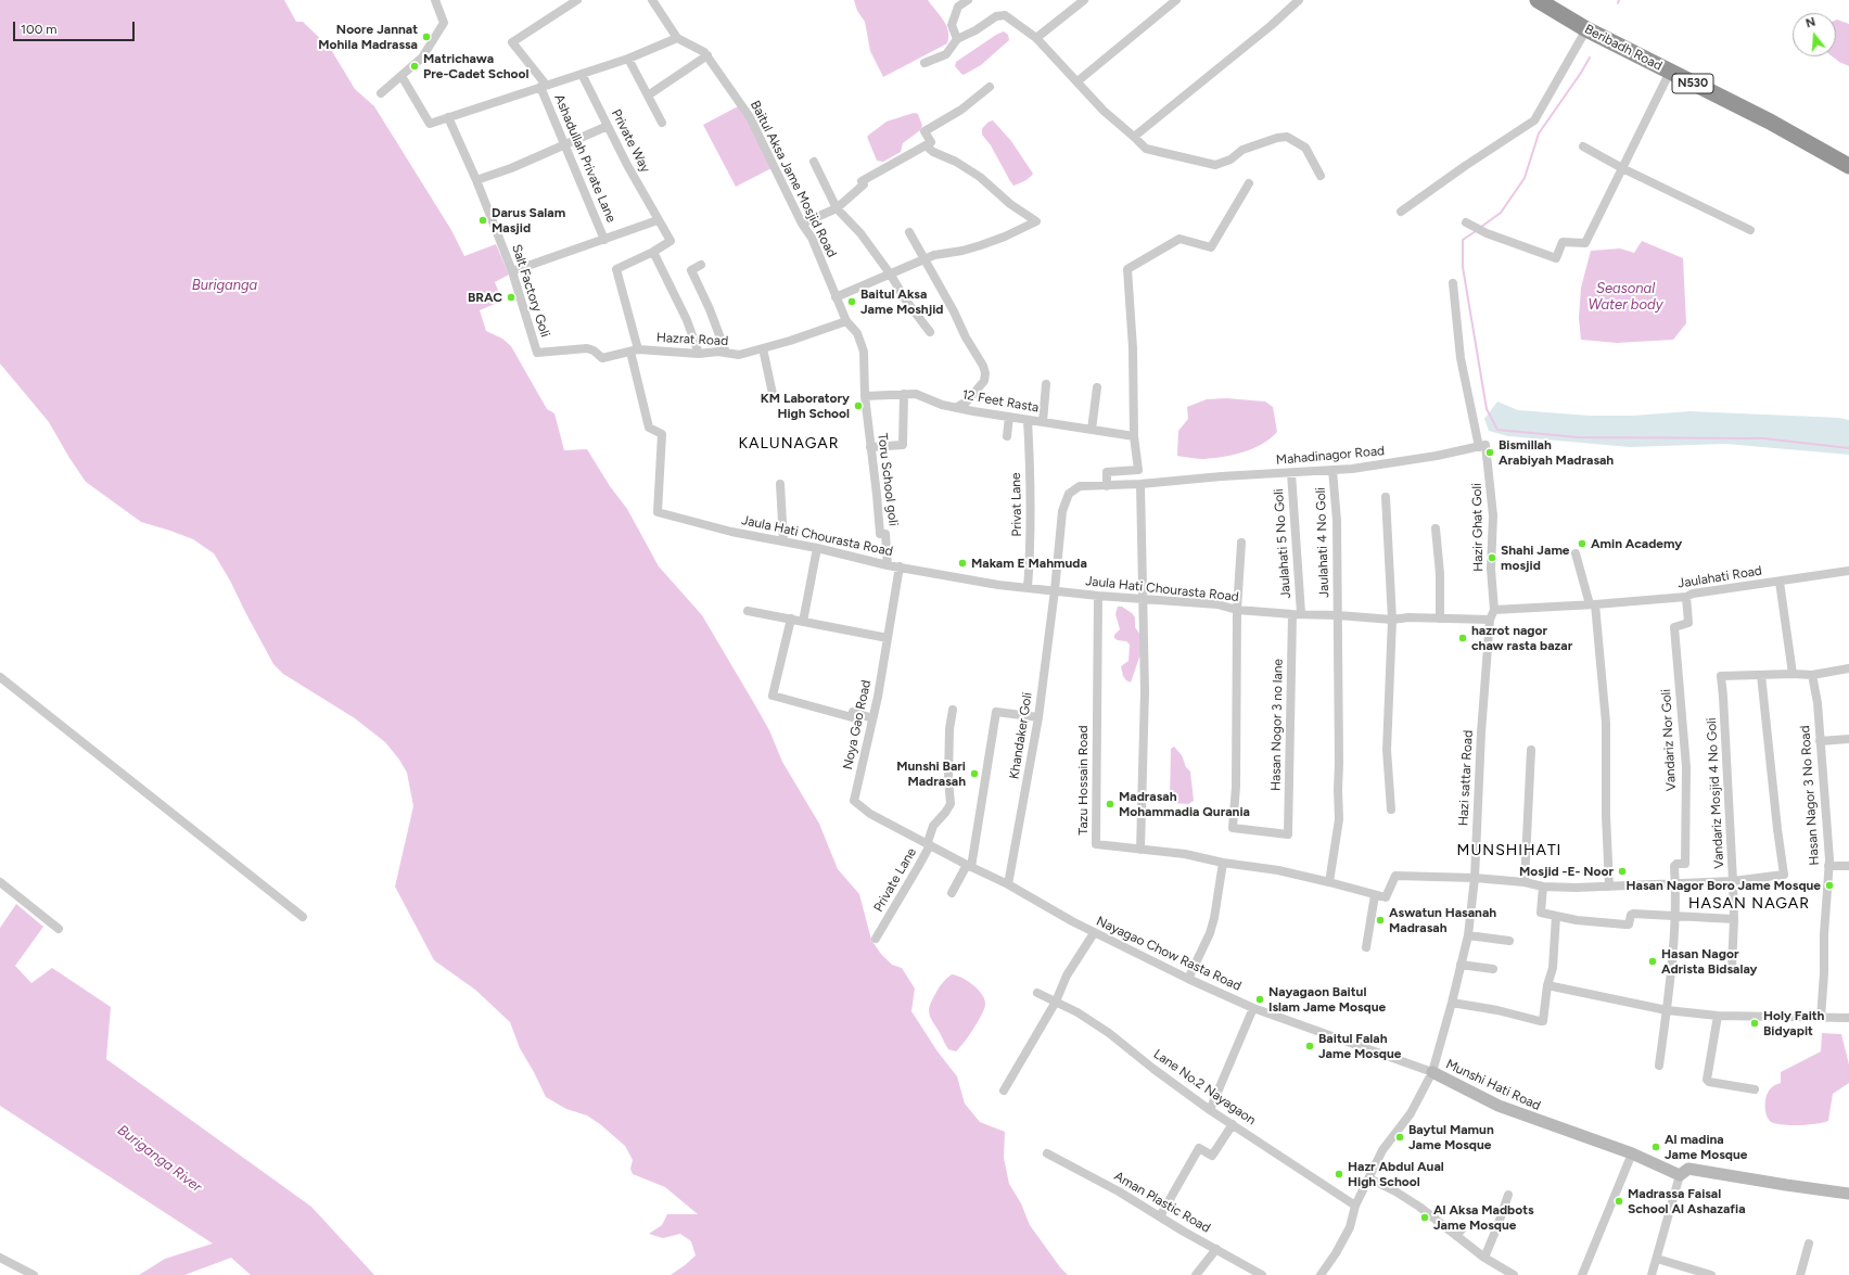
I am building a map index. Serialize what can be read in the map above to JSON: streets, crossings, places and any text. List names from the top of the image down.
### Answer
{
  "streets": {
    "highway": ["Beribadh Road", "N530"],
    "street": [
      "Private Way",
      "Ashadullah Private Lane",
      "Baitul Aksa Jame Mosjid Road",
      "Salt Factory Goli",
      "Hazrat Road",
      "12 Feet Rasta",
      "Mahadinagor Road",
      "Toru School goli",
      "Privat Lane",
      "Hazir Ghat Goli",
      "Jaula Hati Chourasta Road",
      "Jaulahati 4 No Goli",
      "Jaulahati 5 No Goli",
      "Jaulahati Road",
      "Noya Gao Road",
      "Hasan Nogor 3 no lane",
      "Khandaker Goli",
      "Vandariz Nor Goli",
      "Hazi sattar Road",
      "Tazu Hossain Road",
      "Vandariz Mosjid 4 No Goli",
      "Hasan Nagor 3 No Road",
      "Private Lane",
      "Nayagao Chow Rasta Road",
      "Munshi Hati Road",
      "Lane No.2 Nayagaon",
      "Aman Plastic Road"
    ]
  },
  "crossings": [
    ["Baitul Aksa Jame Mosjid Road", "Hazrat Road"],
    ["Baitul Aksa Jame Mosjid Road", "12 Feet Rasta"],
    ["Baitul Aksa Jame Mosjid Road", "Toru School goli"],
    ["Salt Factory Goli", "Hazrat Road"],
    ["Hazrat Road", "Jaula Hati Chourasta Road"],
    ["12 Feet Rasta", "Toru School goli"],
    ["12 Feet Rasta", "Privat Lane"],
    ["Mahadinagor Road", "Hazir Ghat Goli"],
    ["Mahadinagor Road", "Jaulahati 4 No Goli"],
    ["Mahadinagor Road", "Jaulahati 5 No Goli"],
    ["Mahadinagor Road", "Khandaker Goli"],
    ["Toru School goli", "Jaula Hati Chourasta Road"],
    ["Privat Lane", "Jaula Hati Chourasta Road"],
    ["Hazir Ghat Goli", "Jaulahati Road"],
    ["Hazir Ghat Goli", "Hazi sattar Road"],
    ["Jaula Hati Chourasta Road", "Jaulahati 4 No Goli"],
    ["Jaula Hati Chourasta Road", "Jaulahati 5 No Goli"],
    ["Jaula Hati Chourasta Road", "Noya Gao Road"],
    ["Jaula Hati Chourasta Road", "Hasan Nogor 3 no lane"],
    ["Jaula Hati Chourasta Road", "Khandaker Goli"],
    ["Jaula Hati Chourasta Road", "Hazi sattar Road"],
    ["Jaula Hati Chourasta Road", "Tazu Hossain Road"],
    ["Jaulahati 4 No Goli", "Tazu Hossain Road"],
    ["Jaulahati 5 No Goli", "Hasan Nogor 3 no lane"],
    ["Jaulahati Road", "Vandariz Nor Goli"],
    ["Jaulahati Road", "Hazi sattar Road"],
    ["Noya Gao Road", "Private Lane"],
    ["Noya Gao Road", "Nayagao Chow Rasta Road"],
    ["Khandaker Goli", "Nayagao Chow Rasta Road"],
    ["Hazi sattar Road", "Nayagao Chow Rasta Road"],
    ["Hazi sattar Road", "Munshi Hati Road"],
    ["Hazi sattar Road", "Lane No.2 Nayagaon"],
    ["Private Lane", "Nayagao Chow Rasta Road"],
    ["Nayagao Chow Rasta Road", "Munshi Hati Road"]
  ],
  "districts": ["KALUNAGAR", "MUNSHIHATI", "HASAN NAGAR"],
  "water": ["Buriganga", "Seasonal Water body", "Buriganga River"],
  "places": [
    "Noore Jannat Mohila Madrassa",
    "Matrichawa Pre-Cadet School",
    "Darus Salam Masjid",
    "BRAC",
    "Baitul Aksa Jame Moshjid",
    "KM Laboratory High School",
    "Bismillah Arabiyah Madrasah",
    "Amin Academy",
    "Shahi Jame mosjid",
    "Makam E Mahmuda",
    "hazrot nagor chaw rasta bazar",
    "Munshi Bari Madrasah",
    "Madrasah Mohammadia Qurania",
    "Mosjid -E- Noor",
    "Hasan Nagor Boro Jame Mosque",
    "Aswatun Hasanah Madrasah",
    "Hasan Nagor Adrista Bidsalay",
    "Nayagaon Baitul Islam Jame Mosque",
    "Holy Faith Bidyapit",
    "Baitul Falah Jame Mosque",
    "Baytul Mamun Jame Mosque",
    "Al madina Jame Mosque",
    "Hazr Abdul Aual High School",
    "Madrassa Faisal School Al Ashazafia",
    "Al Aksa Madbots Jame Mosque"
  ],
  "scale_bar": "100 m",
  "north": "top"
}
